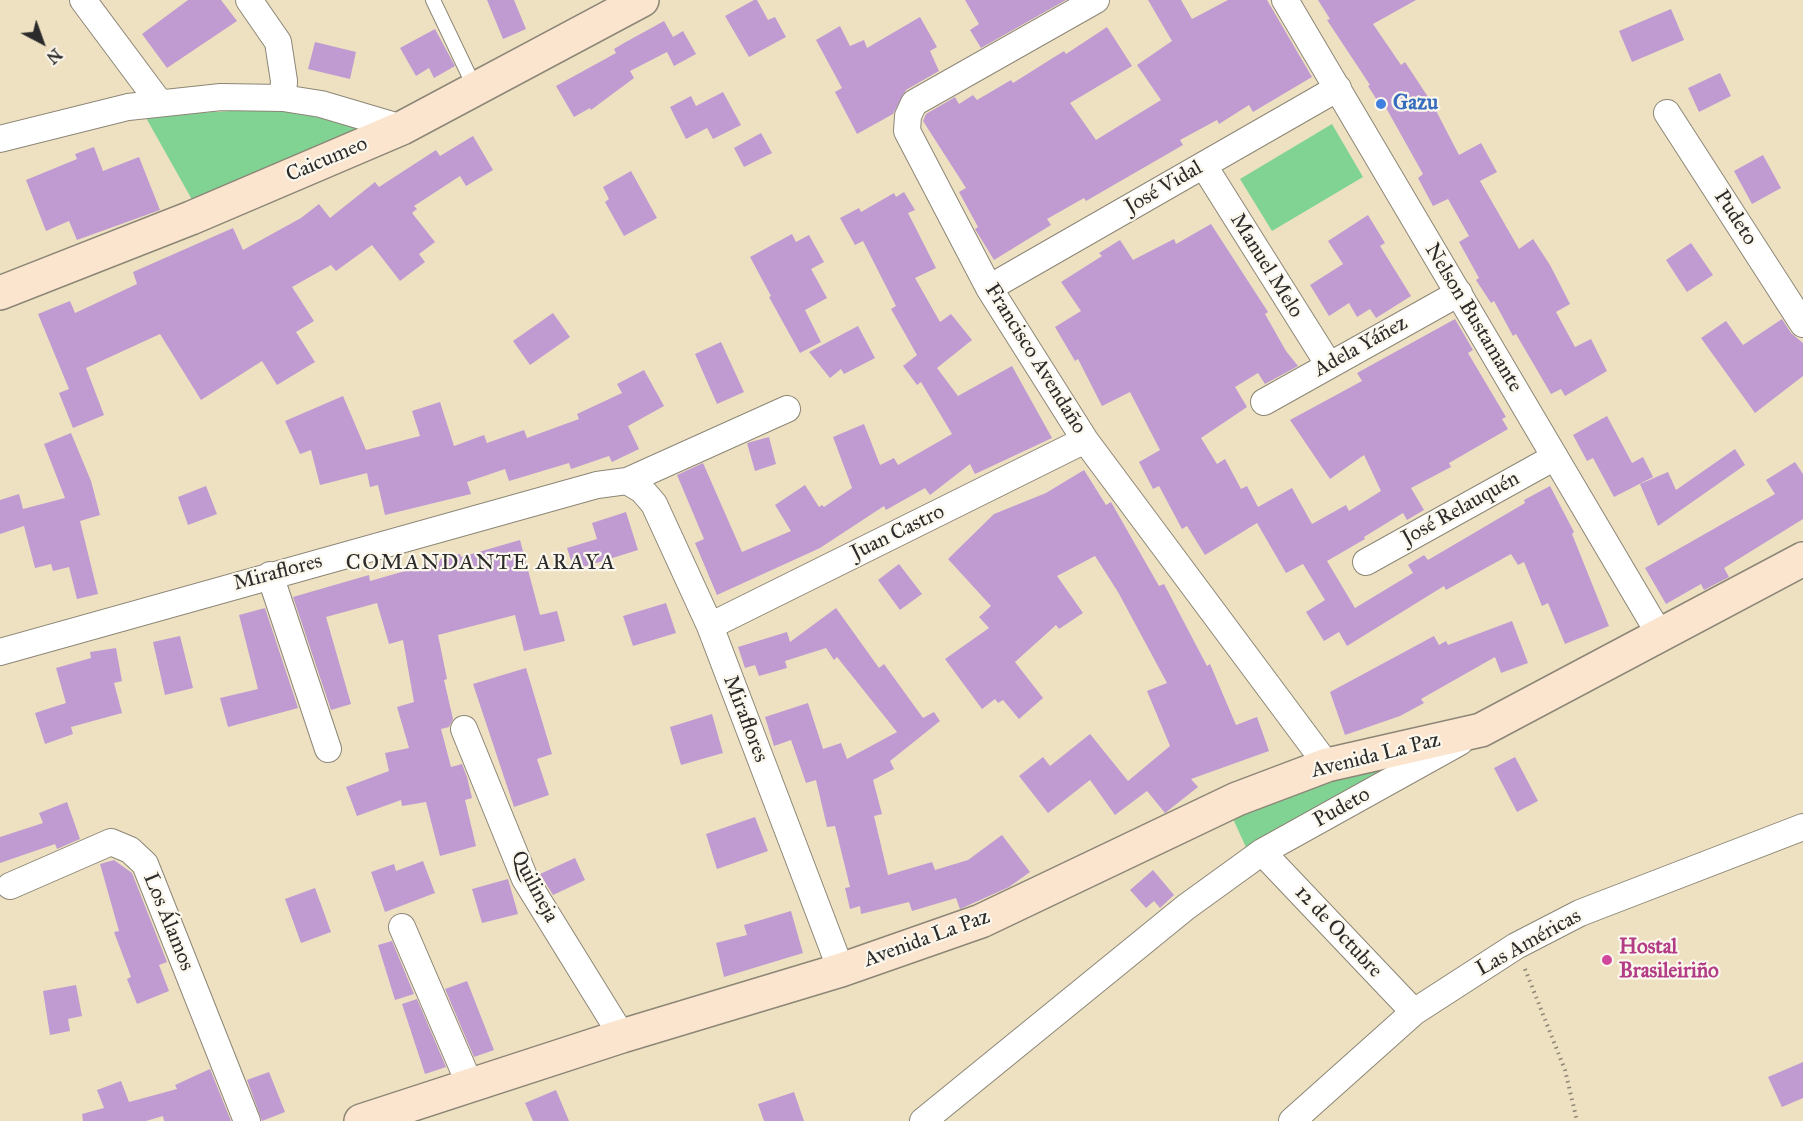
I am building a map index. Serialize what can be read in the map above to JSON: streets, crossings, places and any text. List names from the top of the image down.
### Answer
{
  "streets": {
    "street": [
      "Caicumeo",
      "José Vidal",
      "Pudeto",
      "Manuel Melo",
      "Nelson Bustamante",
      "Adela Yáñez",
      "Francisco Avendaño",
      "José Relauquén",
      "Juan Castro",
      "Miraflores",
      "Avenida La Paz",
      "Quilineja",
      "Los Álamos",
      "12 de Octubre",
      "Las Américas"
    ]
  },
  "crossings": [
    ["José Vidal", "Manuel Melo"],
    ["José Vidal", "Nelson Bustamante"],
    ["José Vidal", "Francisco Avendaño"],
    ["Pudeto", "Nelson Bustamante"],
    ["Pudeto", "Avenida La Paz"],
    ["Pudeto", "12 de Octubre"],
    ["Manuel Melo", "Adela Yáñez"],
    ["Nelson Bustamante", "Adela Yáñez"],
    ["Nelson Bustamante", "José Relauquén"],
    ["Francisco Avendaño", "Juan Castro"],
    ["Francisco Avendaño", "Avenida La Paz"],
    ["Juan Castro", "Miraflores"],
    ["Miraflores", "Avenida La Paz"],
    ["Avenida La Paz", "Quilineja"],
    ["12 de Octubre", "Las Américas"]
  ],
  "districts": ["COMANDANTE ARAYA"],
  "places": ["Gazu", "Hostal Brasileiriño"],
  "north": "bottom right"
}
